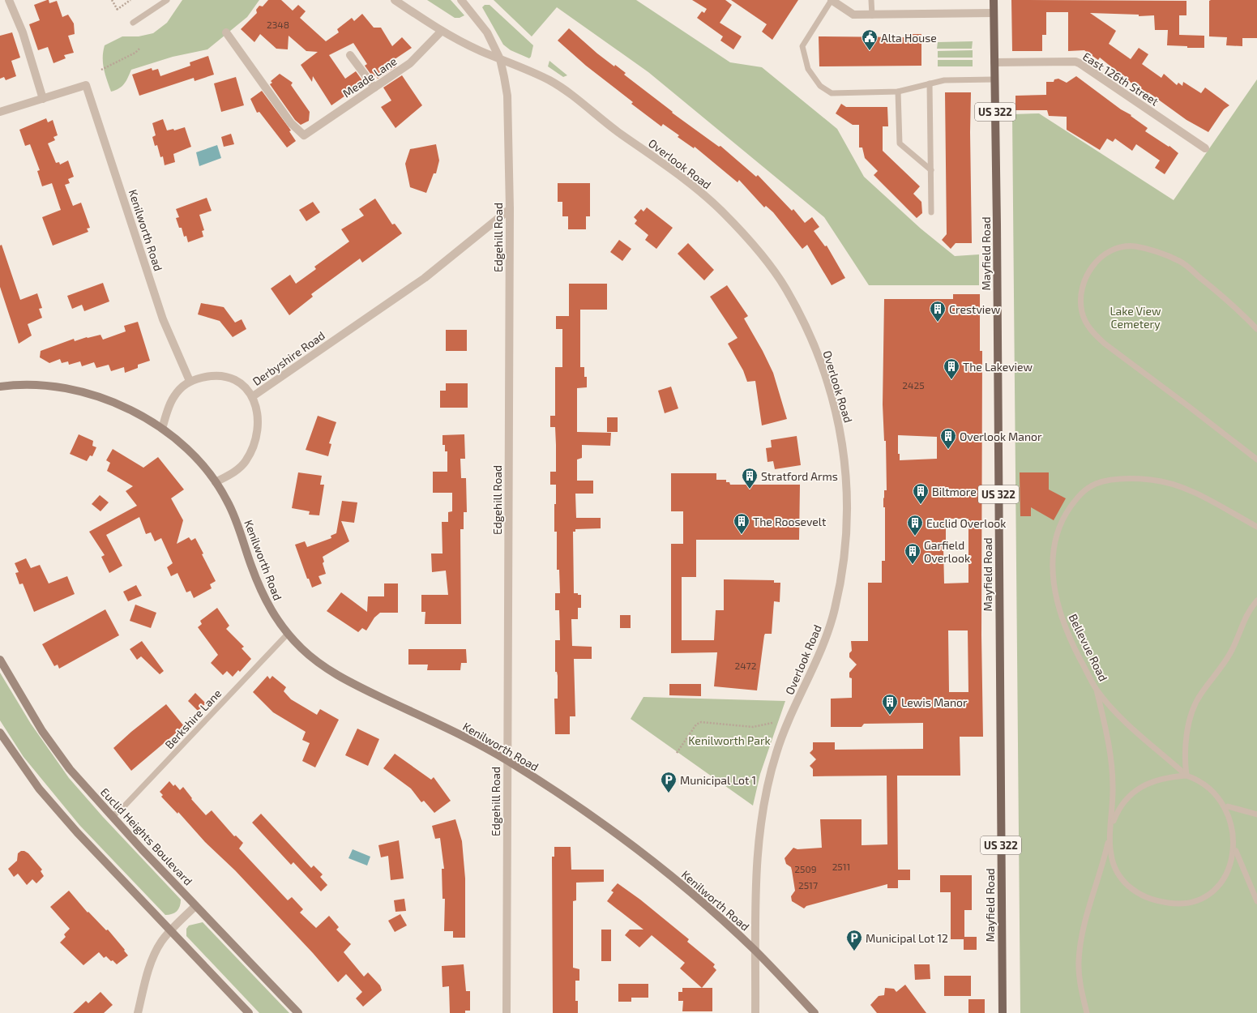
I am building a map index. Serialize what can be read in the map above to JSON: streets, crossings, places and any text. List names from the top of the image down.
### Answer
{
  "streets": {
    "main road": [
      "US 322",
      "Kenilworth Road",
      "Mayfield Road",
      "Euclid Heights Boulevard"
    ],
    "street": [
      "Meade Lane",
      "East 126th Street",
      "Overlook Road",
      "Edgehill Road",
      "Derbyshire Road"
    ],
    "lane": ["Bellevue Road", "Berkshire Lane"]
  },
  "crossings": [
    ["Meade Lane", "Overlook Road"],
    ["East 126th Street", "Mayfield Road"],
    ["Overlook Road", "Kenilworth Road"],
    ["Overlook Road", "Edgehill Road"],
    ["Kenilworth Road", "Edgehill Road"],
    ["Kenilworth Road", "Derbyshire Road"],
    ["Kenilworth Road", "Berkshire Lane"],
    ["Edgehill Road", "Derbyshire Road"],
    ["Berkshire Lane", "Euclid Heights Boulevard"]
  ],
  "parks": ["Lake View Cemetery", "Kenilworth Park"],
  "places": {
    "public building": ["Alta House"],
    "building": [
      "Crestview",
      "The Lakeview",
      "Overlook Manor",
      "Stratford Arms",
      "Biltmore",
      "The Roosevelt",
      "Euclid Overlook",
      "Garfield Overlook",
      "Lewis Manor"
    ],
    "parking": ["Municipal Lot 1", "Municipal Lot 12"]
  },
  "house_numbers": [
    "2348",
    "2425",
    "2472",
    "2511",
    "2509",
    "2517"
  ]
}
